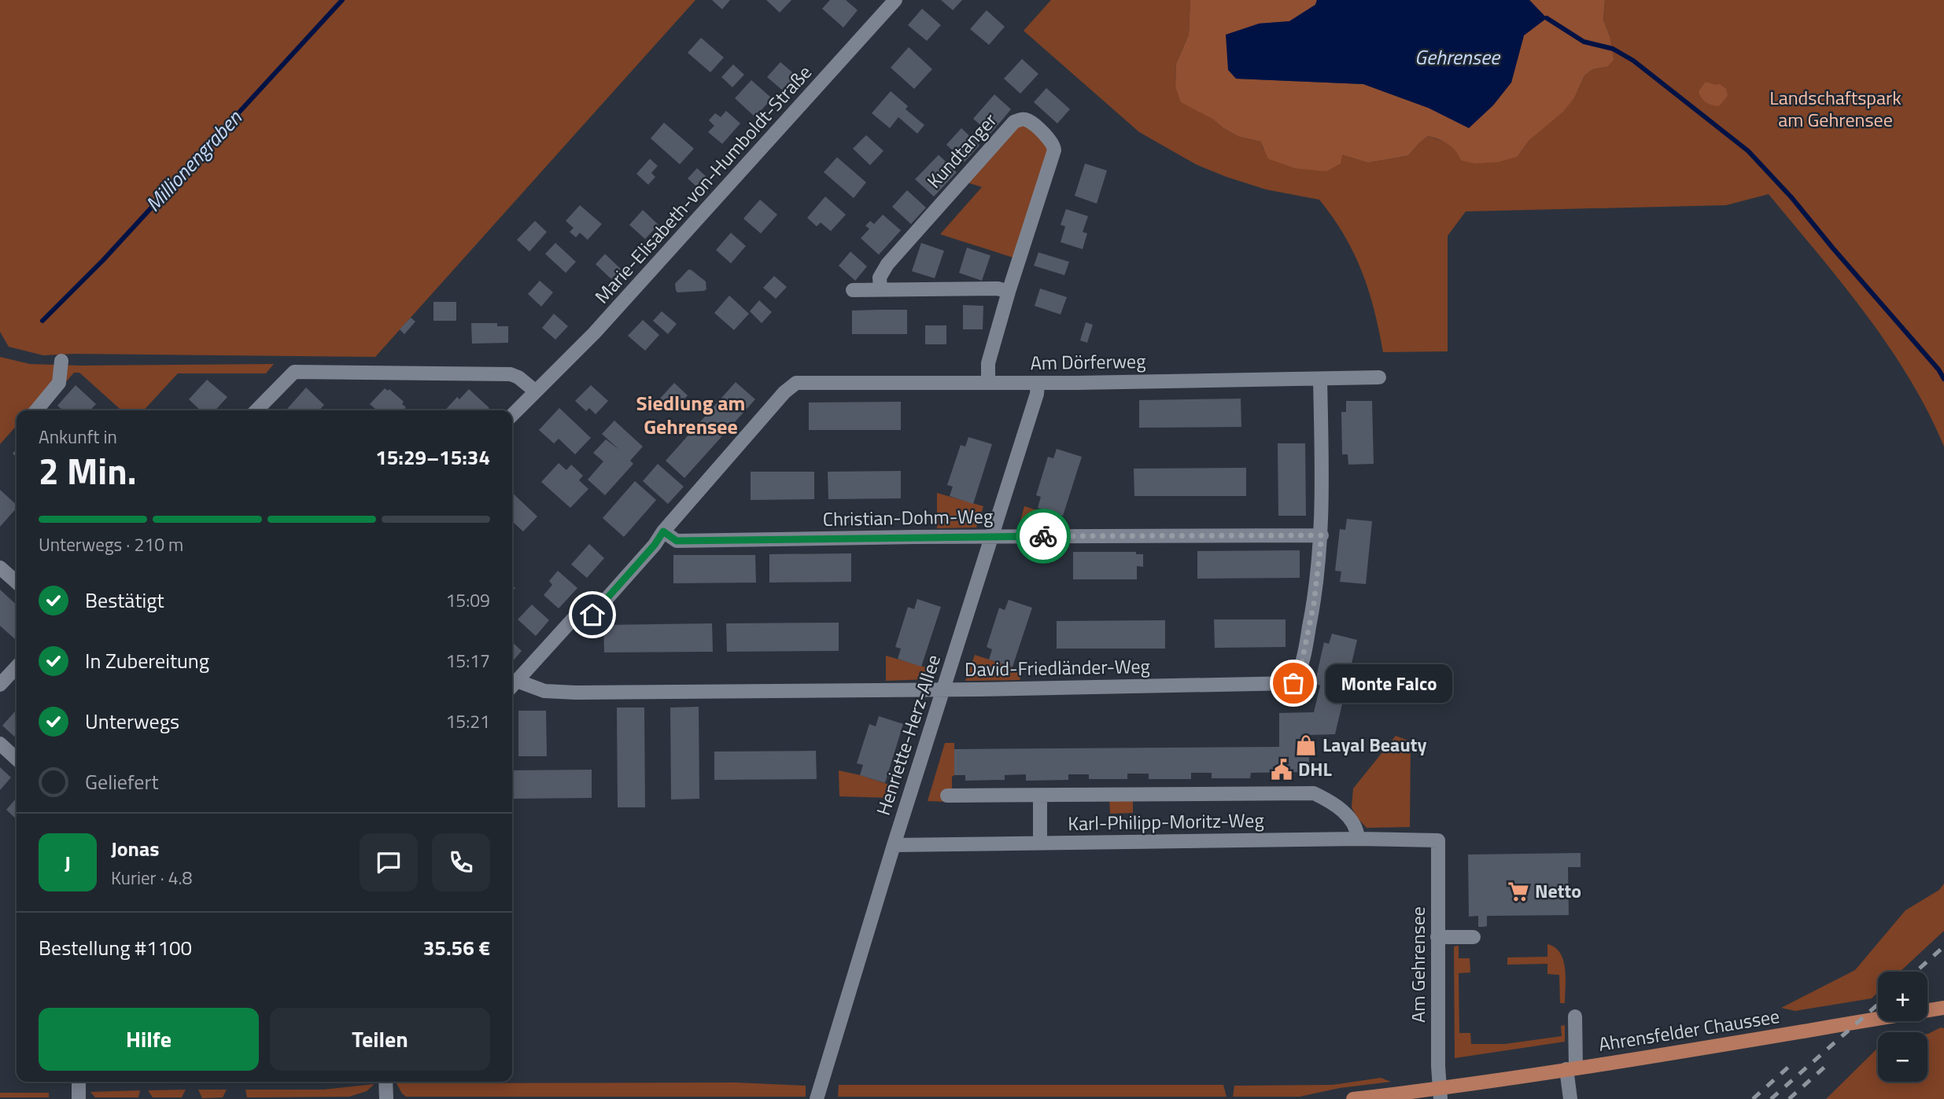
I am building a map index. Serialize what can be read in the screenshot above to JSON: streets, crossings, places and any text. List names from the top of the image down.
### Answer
{
  "streets": {
    "main road": ["Ahrensfelder Chaussee"],
    "street": [
      "Kundtanger",
      "Marie-Elisabeth-von-Humboldt-Straße",
      "Am Dörferweg",
      "Christian-Dohm-Weg",
      "David-Friedländer-Weg",
      "Henriette-Herz-Allee",
      "Karl-Philipp-Moritz-Weg",
      "Am Gehrensee"
    ]
  },
  "crossings": [
    ["Kundtanger", "Am Dörferweg"],
    ["Am Dörferweg", "Christian-Dohm-Weg"],
    ["Am Dörferweg", "David-Friedländer-Weg"],
    ["Am Dörferweg", "Henriette-Herz-Allee"],
    ["Christian-Dohm-Weg", "David-Friedländer-Weg"],
    ["Christian-Dohm-Weg", "Henriette-Herz-Allee"],
    ["David-Friedländer-Weg", "Henriette-Herz-Allee"],
    ["Henriette-Herz-Allee", "Karl-Philipp-Moritz-Weg"],
    ["Karl-Philipp-Moritz-Weg", "Am Gehrensee"],
    ["Am Gehrensee", "Ahrensfelder Chaussee"]
  ],
  "districts": ["Siedlung am Gehrensee"],
  "water": ["Gehrensee", "Millionengraben"],
  "parks": ["Landschaftspark am Gehrensee"],
  "places": {
    "other": ["Monte Falco"],
    "shop": ["Layal Beauty"],
    "public building": ["DHL"],
    "supermarket": ["Netto"]
  },
  "page": {
    "heading": ["2 Min.", "Ankunft in", "15:29–15:34"],
    "panel": [
      "Jonas",
      "Kurier · 4.8",
      "Bestellung #1100",
      "35.56 €"
    ],
    "bar": "Unterwegs · 210 m",
    "list": [
      ["Bestätigt", "15:09"],
      ["In Zubereitung", "15:17"],
      ["Unterwegs", "15:21"],
      "Geliefert"
    ],
    "bubble": "Monte Falco",
    "round": "J",
    "map_buttons": ["+", "−"],
    "buttons": ["Hilfe", "Teilen"]
  }
}
